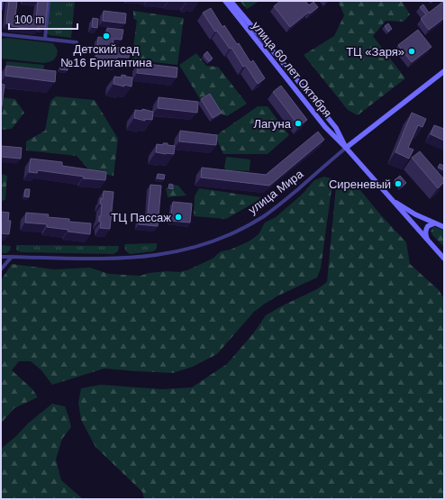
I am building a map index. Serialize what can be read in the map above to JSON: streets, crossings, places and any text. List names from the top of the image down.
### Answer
{
  "streets": {
    "main road": ["улица 60 лет Октября", "улица Мира"]
  },
  "crossings": [
    ["улица 60 лет Октября", "улица Мира"]
  ],
  "places": [
    "Детский сад №16 Бригантина",
    "ТЦ «Заря»",
    "Лагуна",
    "Сиреневый",
    "ТЦ Пассаж"
  ],
  "scale_bar": "100 m"
}
